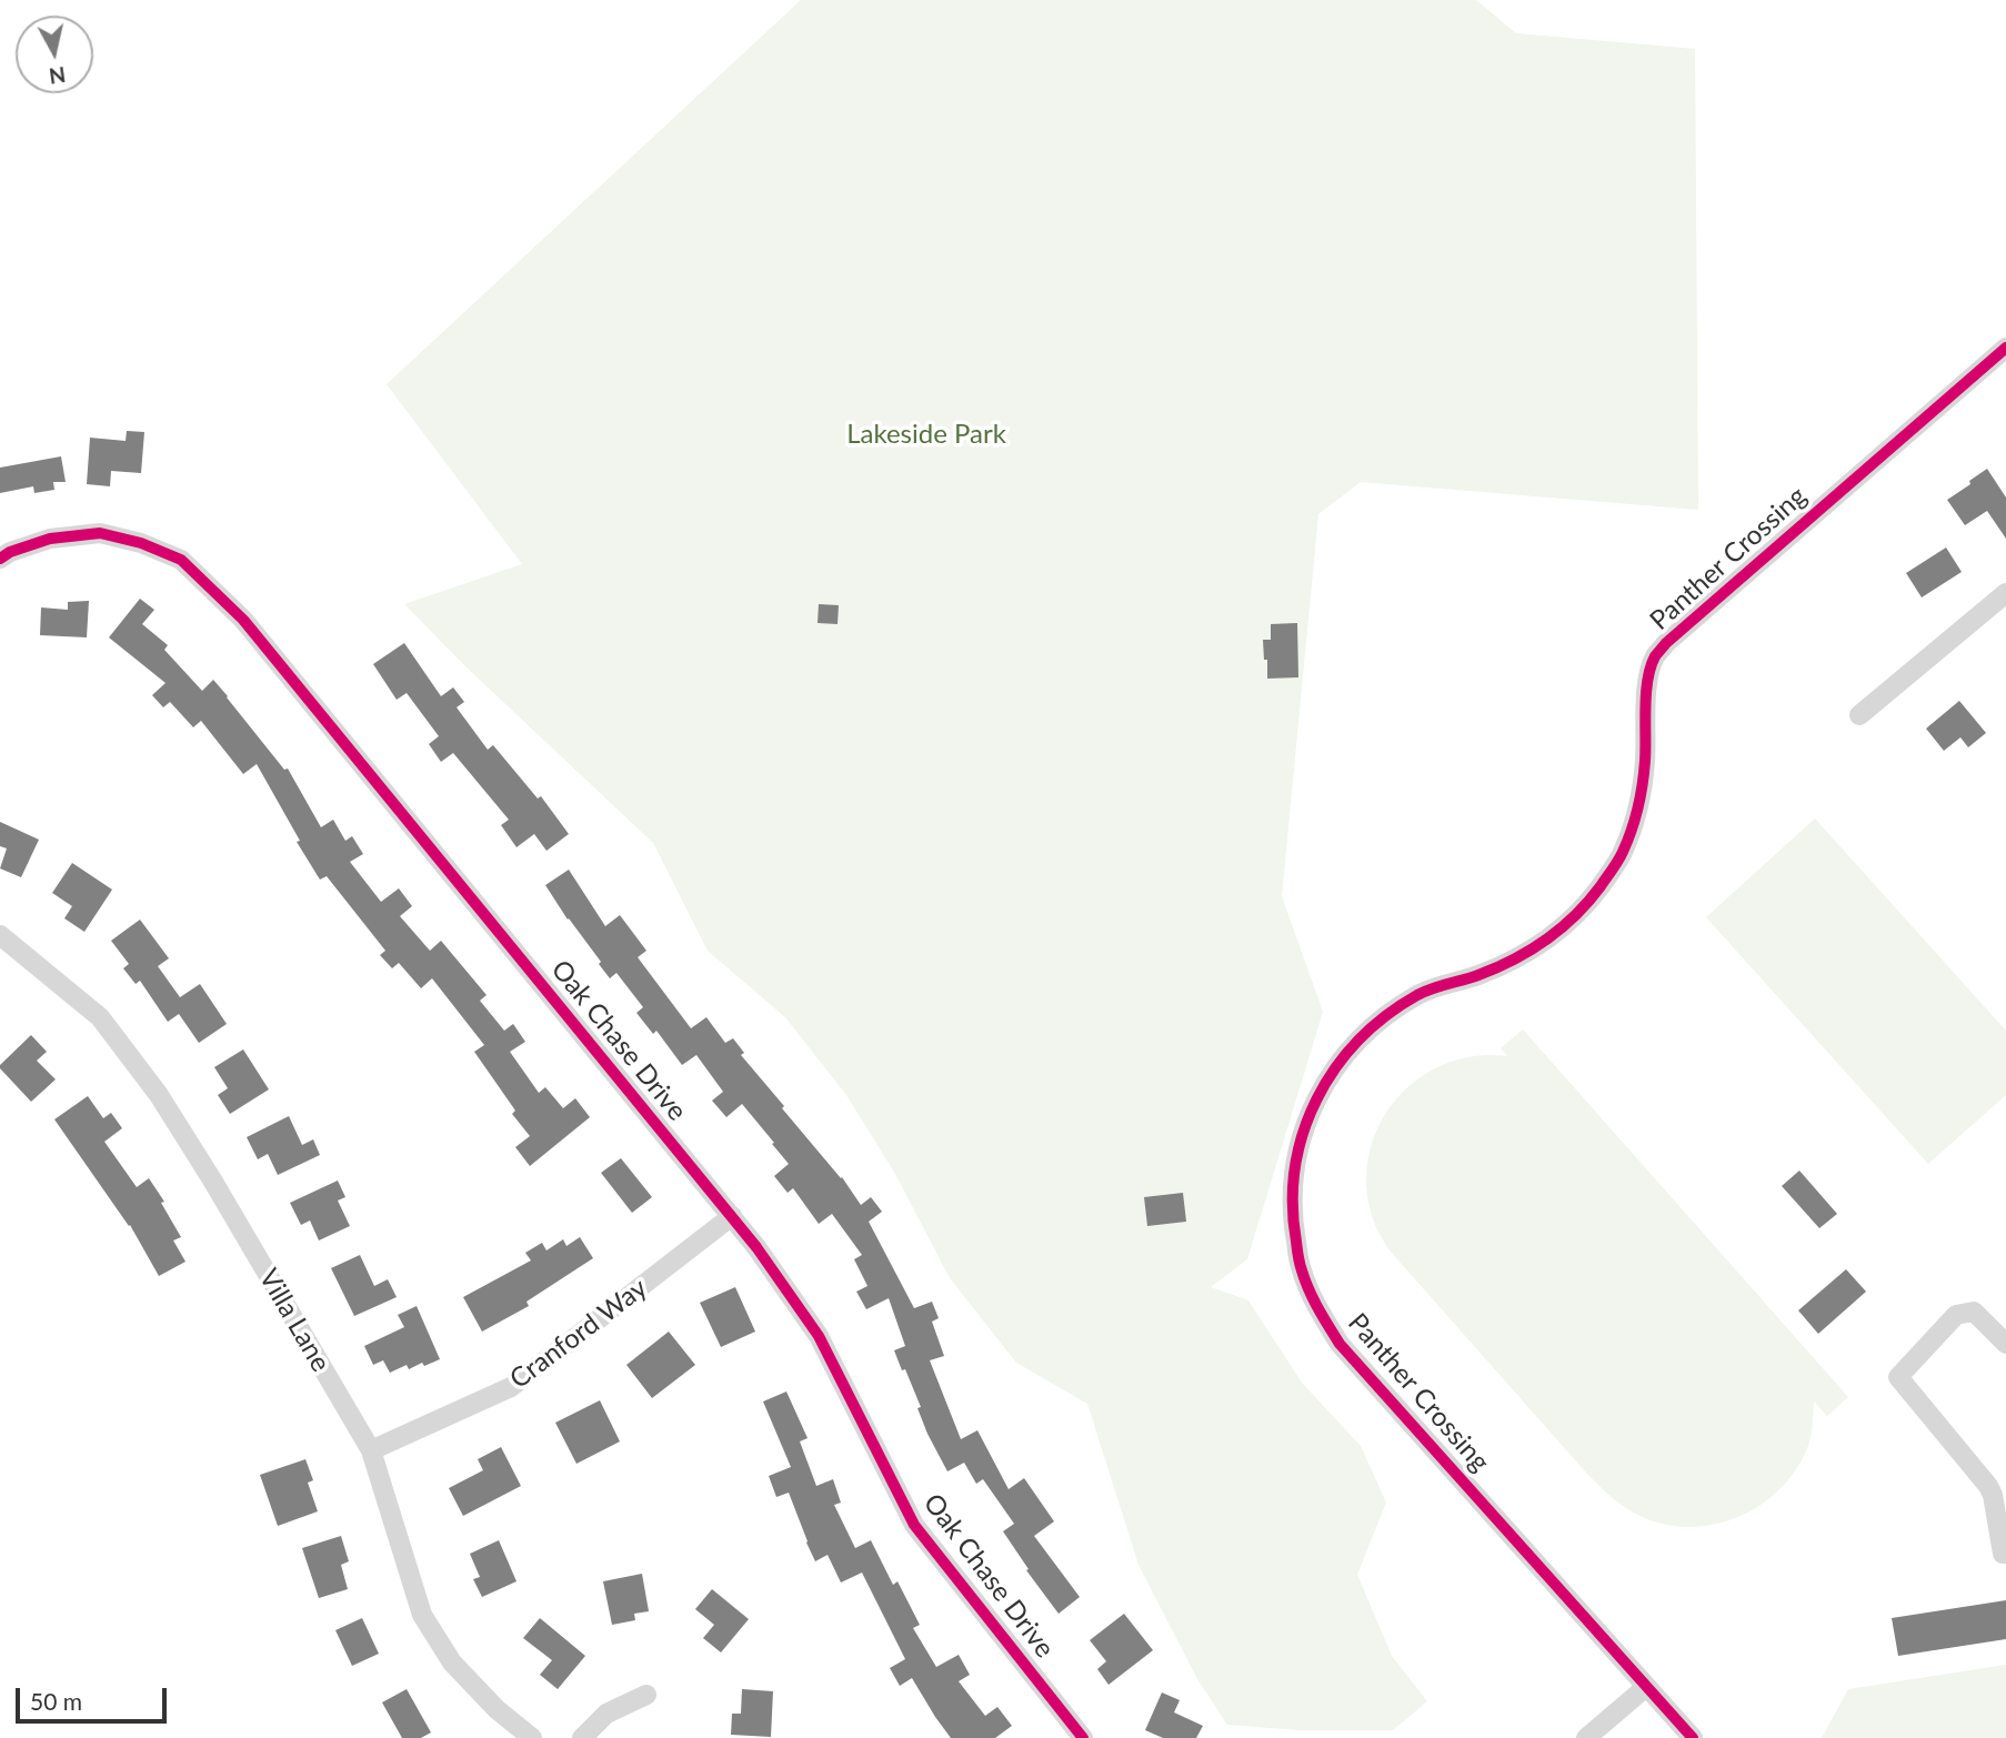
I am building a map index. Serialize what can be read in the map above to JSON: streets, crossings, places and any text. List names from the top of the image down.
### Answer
{
  "streets": {
    "street": [
      "Panther Crossing",
      "Oak Chase Drive",
      "Villa Lane",
      "Cranford Way"
    ]
  },
  "crossings": [
    ["Oak Chase Drive", "Cranford Way"],
    ["Villa Lane", "Cranford Way"]
  ],
  "parks": ["Lakeside Park"],
  "scale_bar": "50 m",
  "north": "bottom"
}
